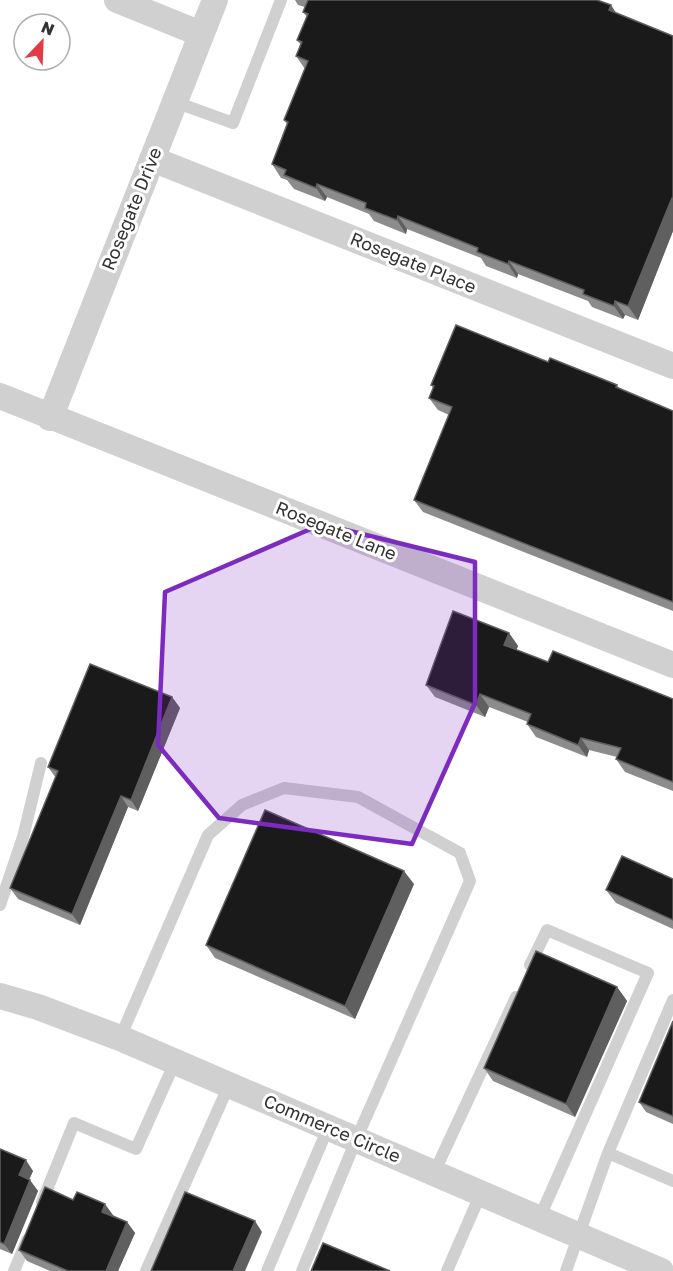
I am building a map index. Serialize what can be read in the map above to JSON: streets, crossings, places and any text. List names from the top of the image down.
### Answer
{
  "streets": {
    "street": [
      "Rosegate Drive",
      "Rosegate Place",
      "Rosegate Lane",
      "Commerce Circle"
    ]
  },
  "crossings": [
    ["Rosegate Drive", "Rosegate Place"],
    ["Rosegate Drive", "Rosegate Lane"]
  ],
  "north": "top right"
}
